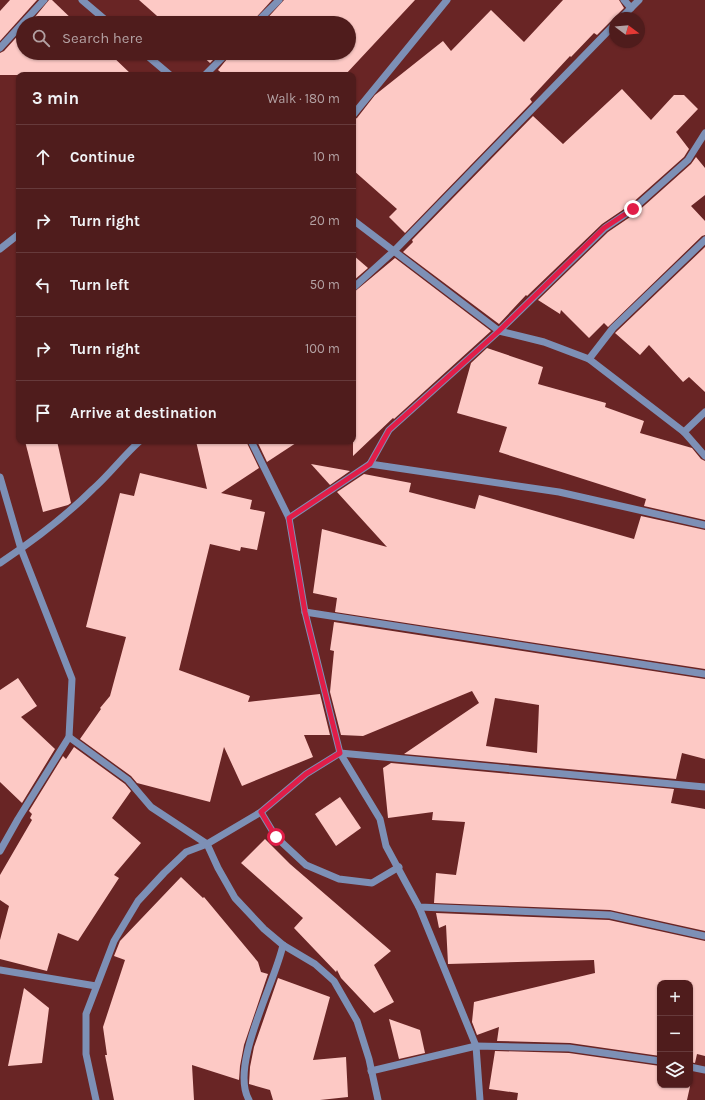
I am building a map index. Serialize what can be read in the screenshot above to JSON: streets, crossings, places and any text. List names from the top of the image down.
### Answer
{
  "north": "right",
  "page": {
    "search": "Search here",
    "heading": ["3 min", "Walk · 180 m"],
    "list": [
      ["Continue", "10 m"],
      ["Turn right", "20 m"],
      ["Turn left", "50 m"],
      ["Turn right", "100 m"],
      "Arrive at destination"
    ],
    "map_buttons": ["+", "−"]
  }
}
